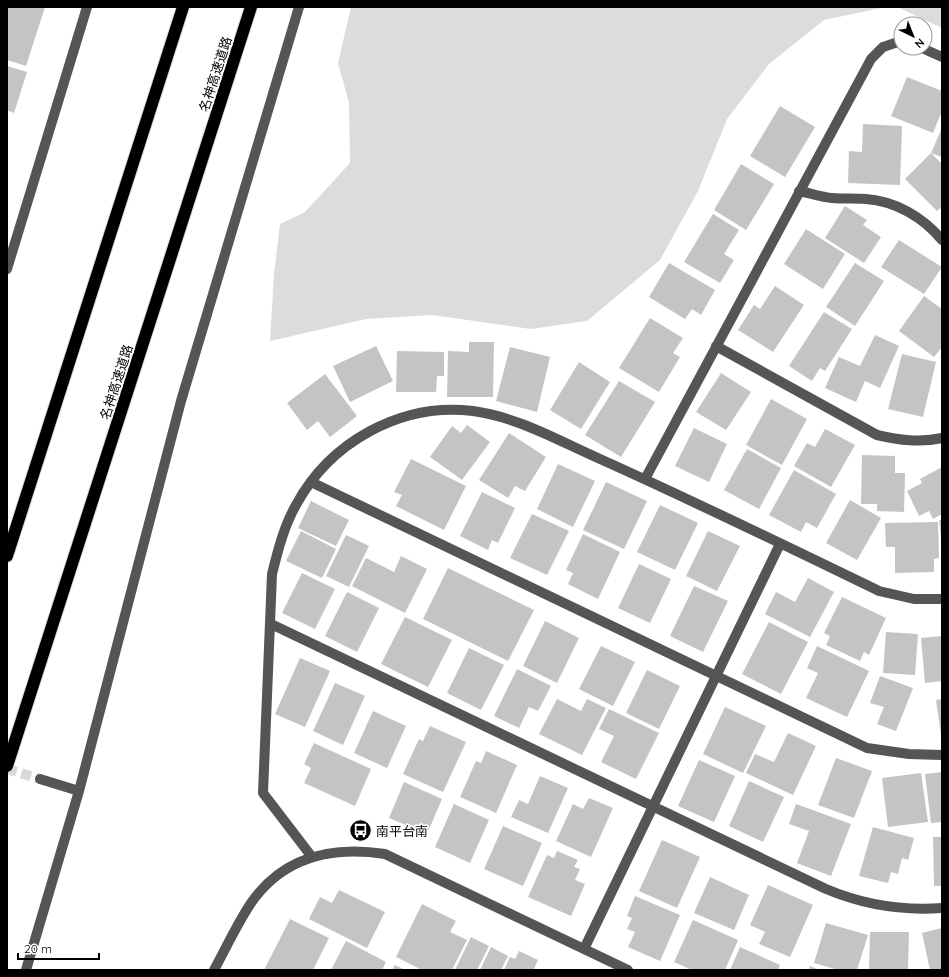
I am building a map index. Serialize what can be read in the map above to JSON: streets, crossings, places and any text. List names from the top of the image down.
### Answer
{
  "streets": {
    "highway": ["名神高速道路"]
  },
  "places": {
    "bus stop": ["南平台南"]
  },
  "scale_bar": "20 m",
  "north": "bottom right"
}
